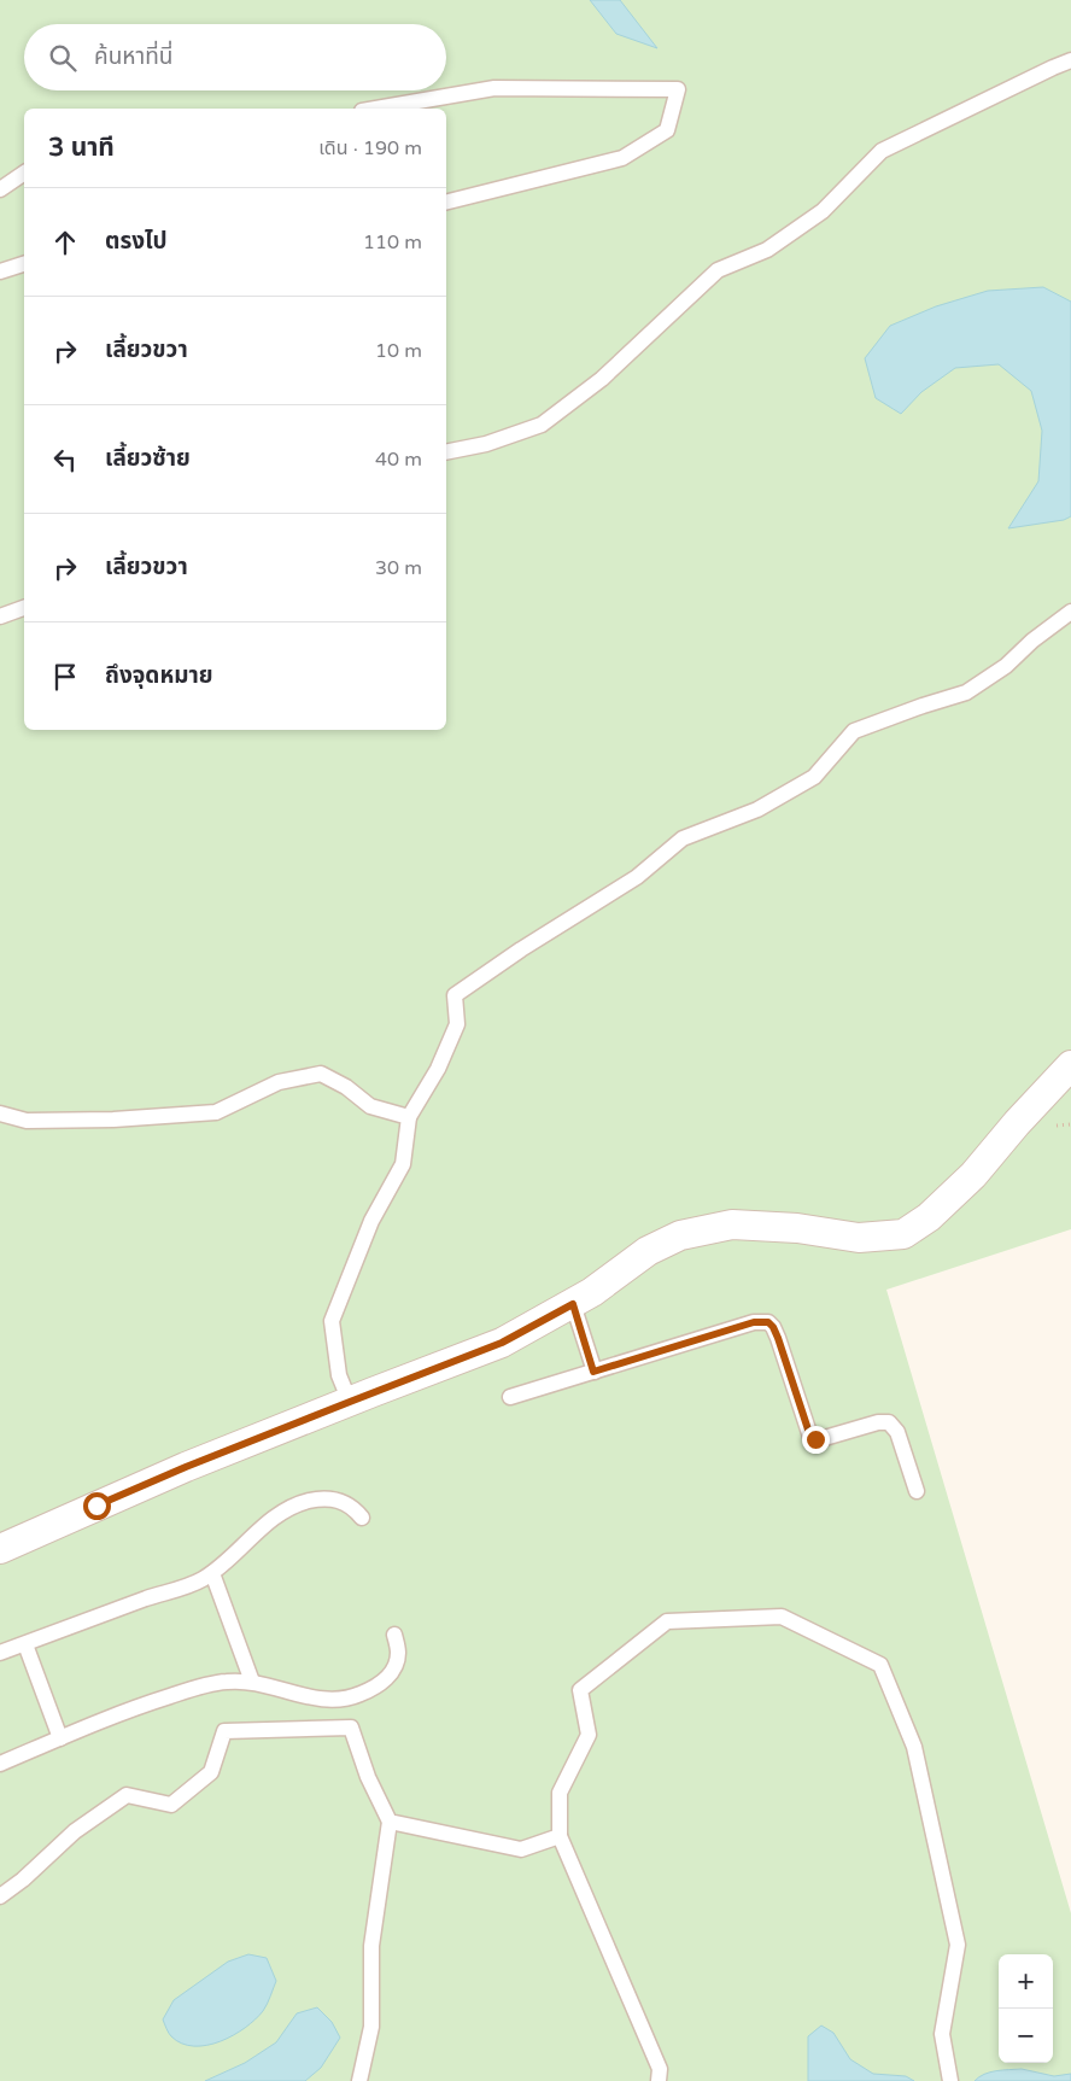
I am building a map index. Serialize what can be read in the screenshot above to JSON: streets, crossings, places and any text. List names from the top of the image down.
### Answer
{
  "page": {
    "search": "ค้นหาที่นี่",
    "heading": ["3 นาที", "เดิน · 190 m"],
    "list": [
      ["ตรงไป", "110 m"],
      ["เลี้ยวขวา", "10 m"],
      ["เลี้ยวซ้าย", "40 m"],
      ["เลี้ยวขวา", "30 m"],
      "ถึงจุดหมาย"
    ],
    "map_buttons": ["+", "−"]
  }
}
